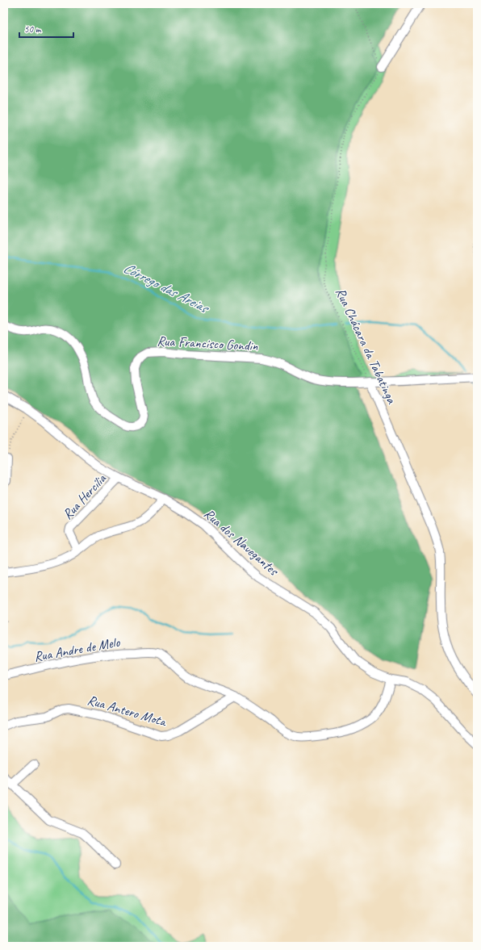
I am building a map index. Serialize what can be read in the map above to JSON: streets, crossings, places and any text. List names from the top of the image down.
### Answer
{
  "streets": {
    "street": [
      "Rua Francisco Gondin",
      "Rua Chácara da Tabatinga",
      "Rua Hercília",
      "Rua dos Navegantes",
      "Rua Andre de Melo",
      "Rua Antero Mota"
    ]
  },
  "crossings": [
    ["Rua Francisco Gondin", "Rua Chácara da Tabatinga"],
    ["Rua Hercília", "Rua dos Navegantes"],
    ["Rua dos Navegantes", "Rua Andre de Melo"],
    ["Rua Andre de Melo", "Rua Antero Mota"]
  ],
  "water": ["Córrego das Areias"],
  "scale_bar": "50 m"
}
